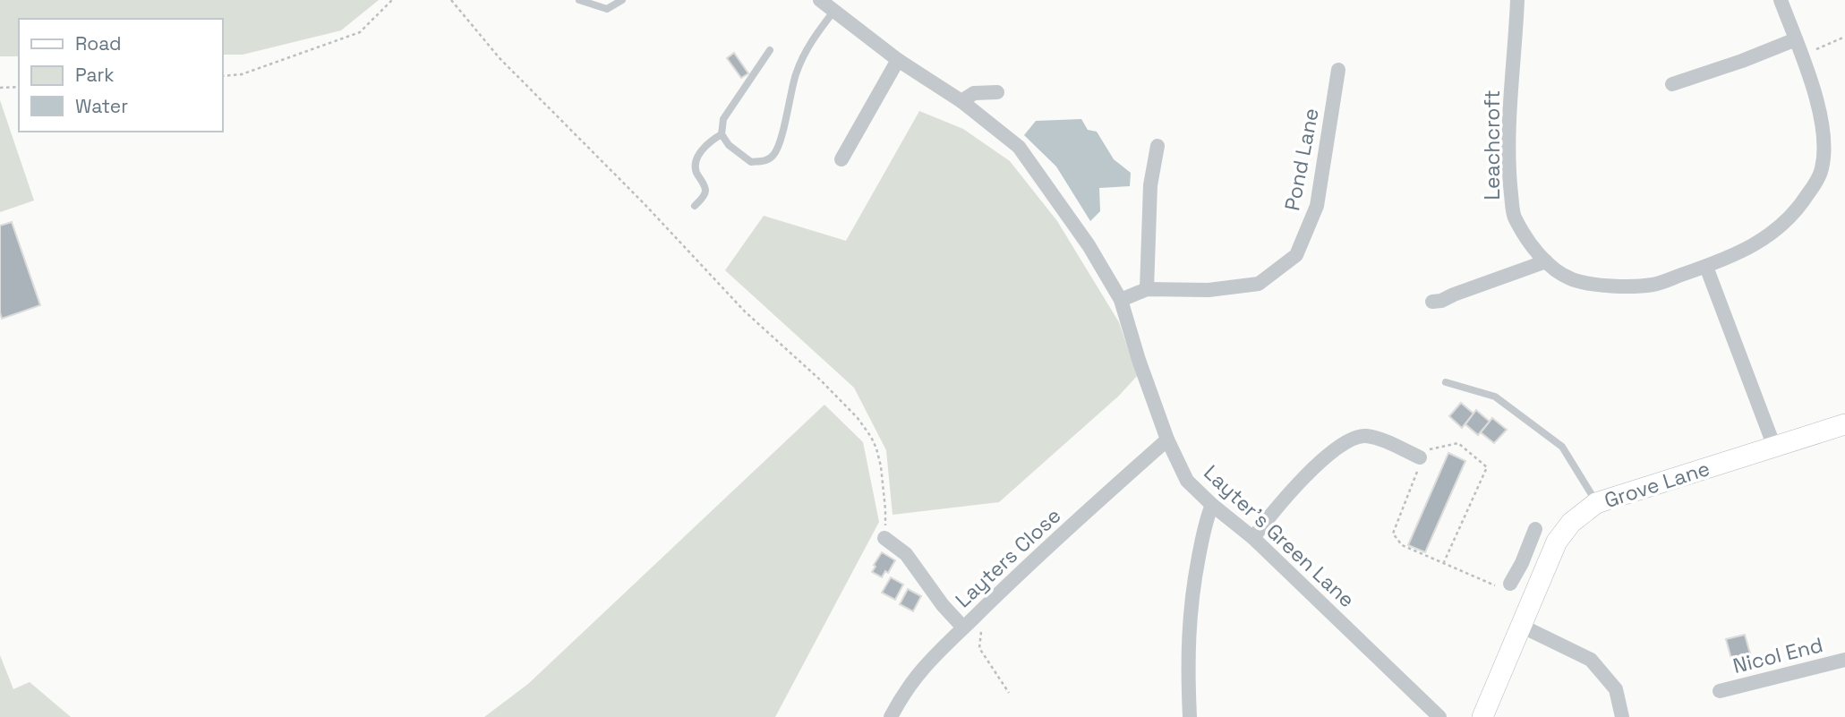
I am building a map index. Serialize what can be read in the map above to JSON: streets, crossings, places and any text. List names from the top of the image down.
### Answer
{
  "streets": {
    "street": [
      "Leachcroft",
      "Pond Lane",
      "Grove Lane",
      "Layter's Green Lane",
      "Layters Close",
      "Nicol End"
    ]
  },
  "crossings": [
    ["Pond Lane", "Layter's Green Lane"],
    ["Layter's Green Lane", "Layters Close"]
  ],
  "legend": ["Road", "Park", "Water"]
}
